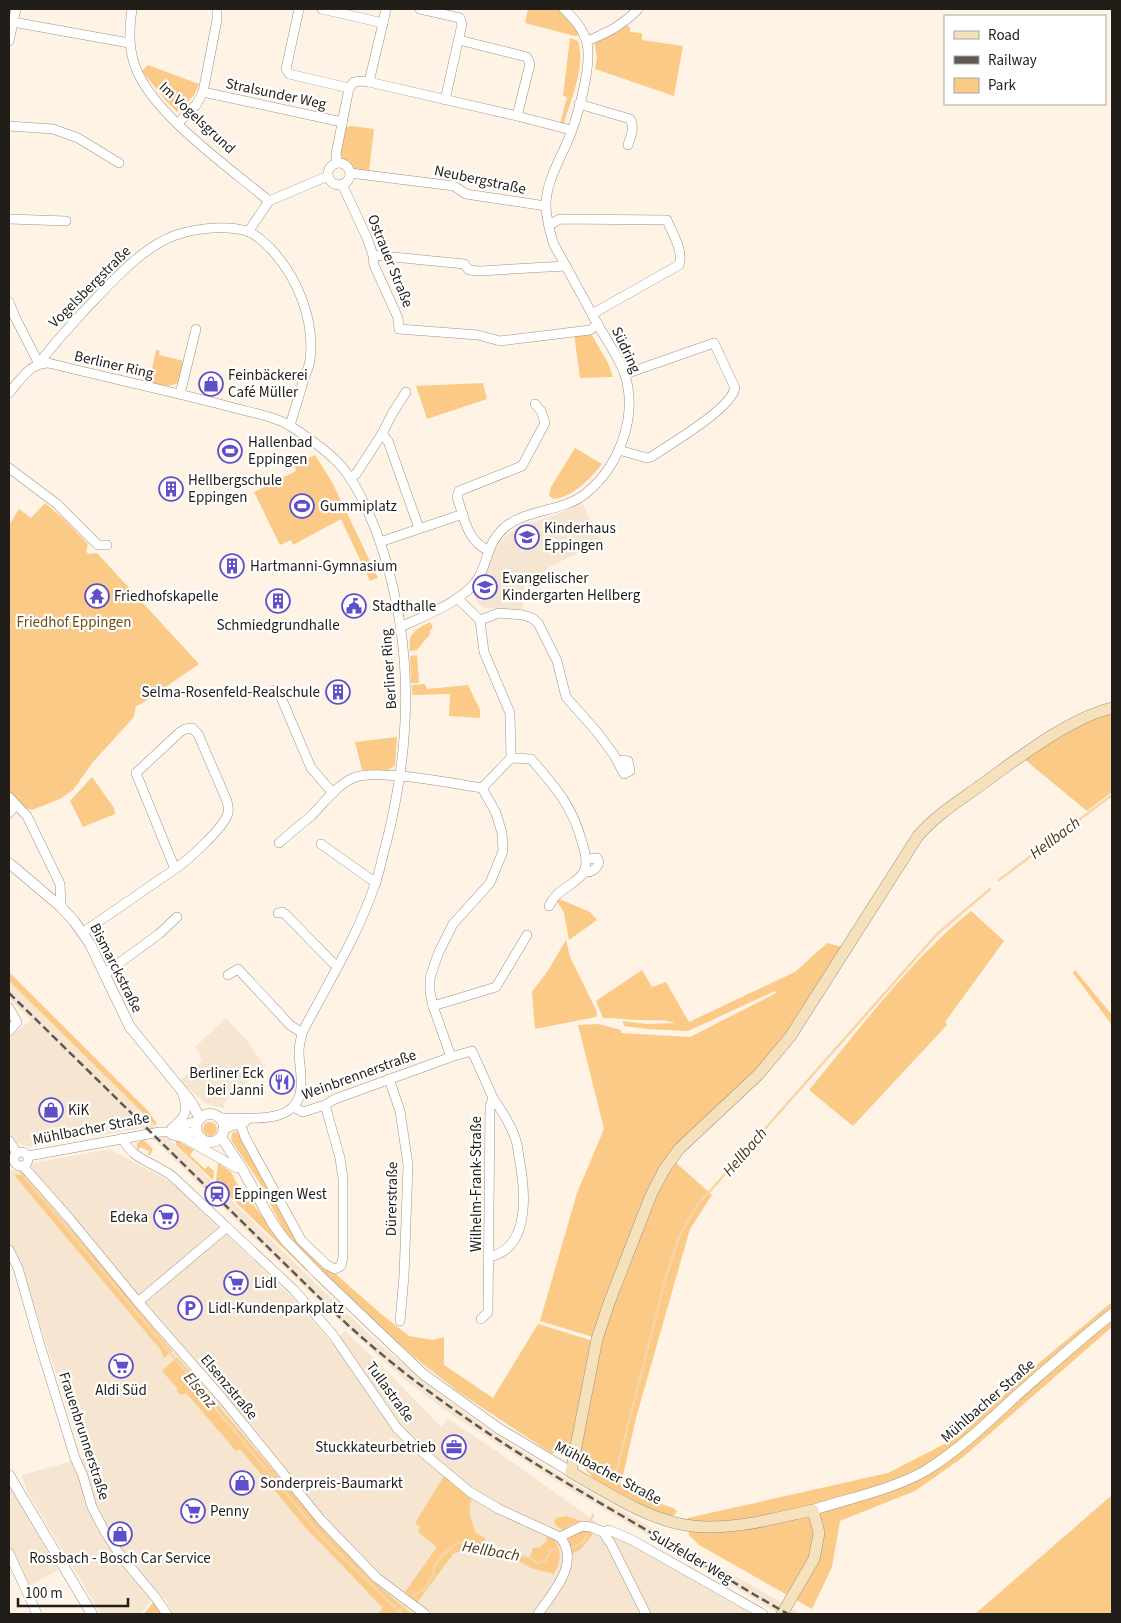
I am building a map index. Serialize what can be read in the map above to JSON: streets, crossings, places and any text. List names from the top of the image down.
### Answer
{
  "streets": {
    "main road": ["Mühlbacher Straße"],
    "street": [
      "Stralsunder Weg",
      "Im Vogelsgrund",
      "Neubergstraße",
      "Ostrauer Straße",
      "Vogelsbergstraße",
      "Südring",
      "Berliner Ring",
      "Bismarckstraße",
      "Weinbrennerstraße",
      "Wilhelm-Frank-Straße",
      "Dürerstraße",
      "Elsenzstraße",
      "Tullastraße",
      "Frauenbrunnerstraße",
      "Sulzfelder Weg"
    ]
  },
  "crossings": [
    ["Neubergstraße", "Ostrauer Straße"],
    ["Neubergstraße", "Südring"],
    ["Ostrauer Straße", "Südring"],
    ["Vogelsbergstraße", "Berliner Ring"],
    ["Südring", "Berliner Ring"],
    ["Berliner Ring", "Weinbrennerstraße"],
    ["Bismarckstraße", "Weinbrennerstraße"],
    ["Bismarckstraße", "Mühlbacher Straße"],
    ["Weinbrennerstraße", "Mühlbacher Straße"],
    ["Weinbrennerstraße", "Wilhelm-Frank-Straße"],
    ["Weinbrennerstraße", "Dürerstraße"],
    ["Mühlbacher Straße", "Tullastraße"]
  ],
  "water": ["Hellbach", "Elsenz"],
  "parks": ["Friedhof Eppingen"],
  "places": {
    "shop": [
      "Feinbäckerei Café Müller",
      "KiK",
      "Sonderpreis-Baumarkt",
      "Rossbach - Bosch Car Service"
    ],
    "sports": ["Hallenbad Eppingen", "Gummiplatz"],
    "building": [
      "Hellbergschule Eppingen",
      "Hartmanni-Gymnasium",
      "Schmiedgrundhalle",
      "Selma-Rosenfeld-Realschule"
    ],
    "school or university": ["Kinderhaus Eppingen", "Evangelischer Kindergarten Hellberg"],
    "temple": ["Friedhofskapelle"],
    "public building": ["Stadthalle"],
    "restaurant": ["Berliner Eck bei Janni"],
    "station": ["Eppingen West"],
    "supermarket": [
      "Edeka",
      "Lidl",
      "Aldi Süd",
      "Penny"
    ],
    "parking": ["Lidl-Kundenparkplatz"],
    "office": ["Stuckkateurbetrieb"]
  },
  "legend": ["Road", "Railway", "Park"],
  "scale_bar": "100 m"
}
